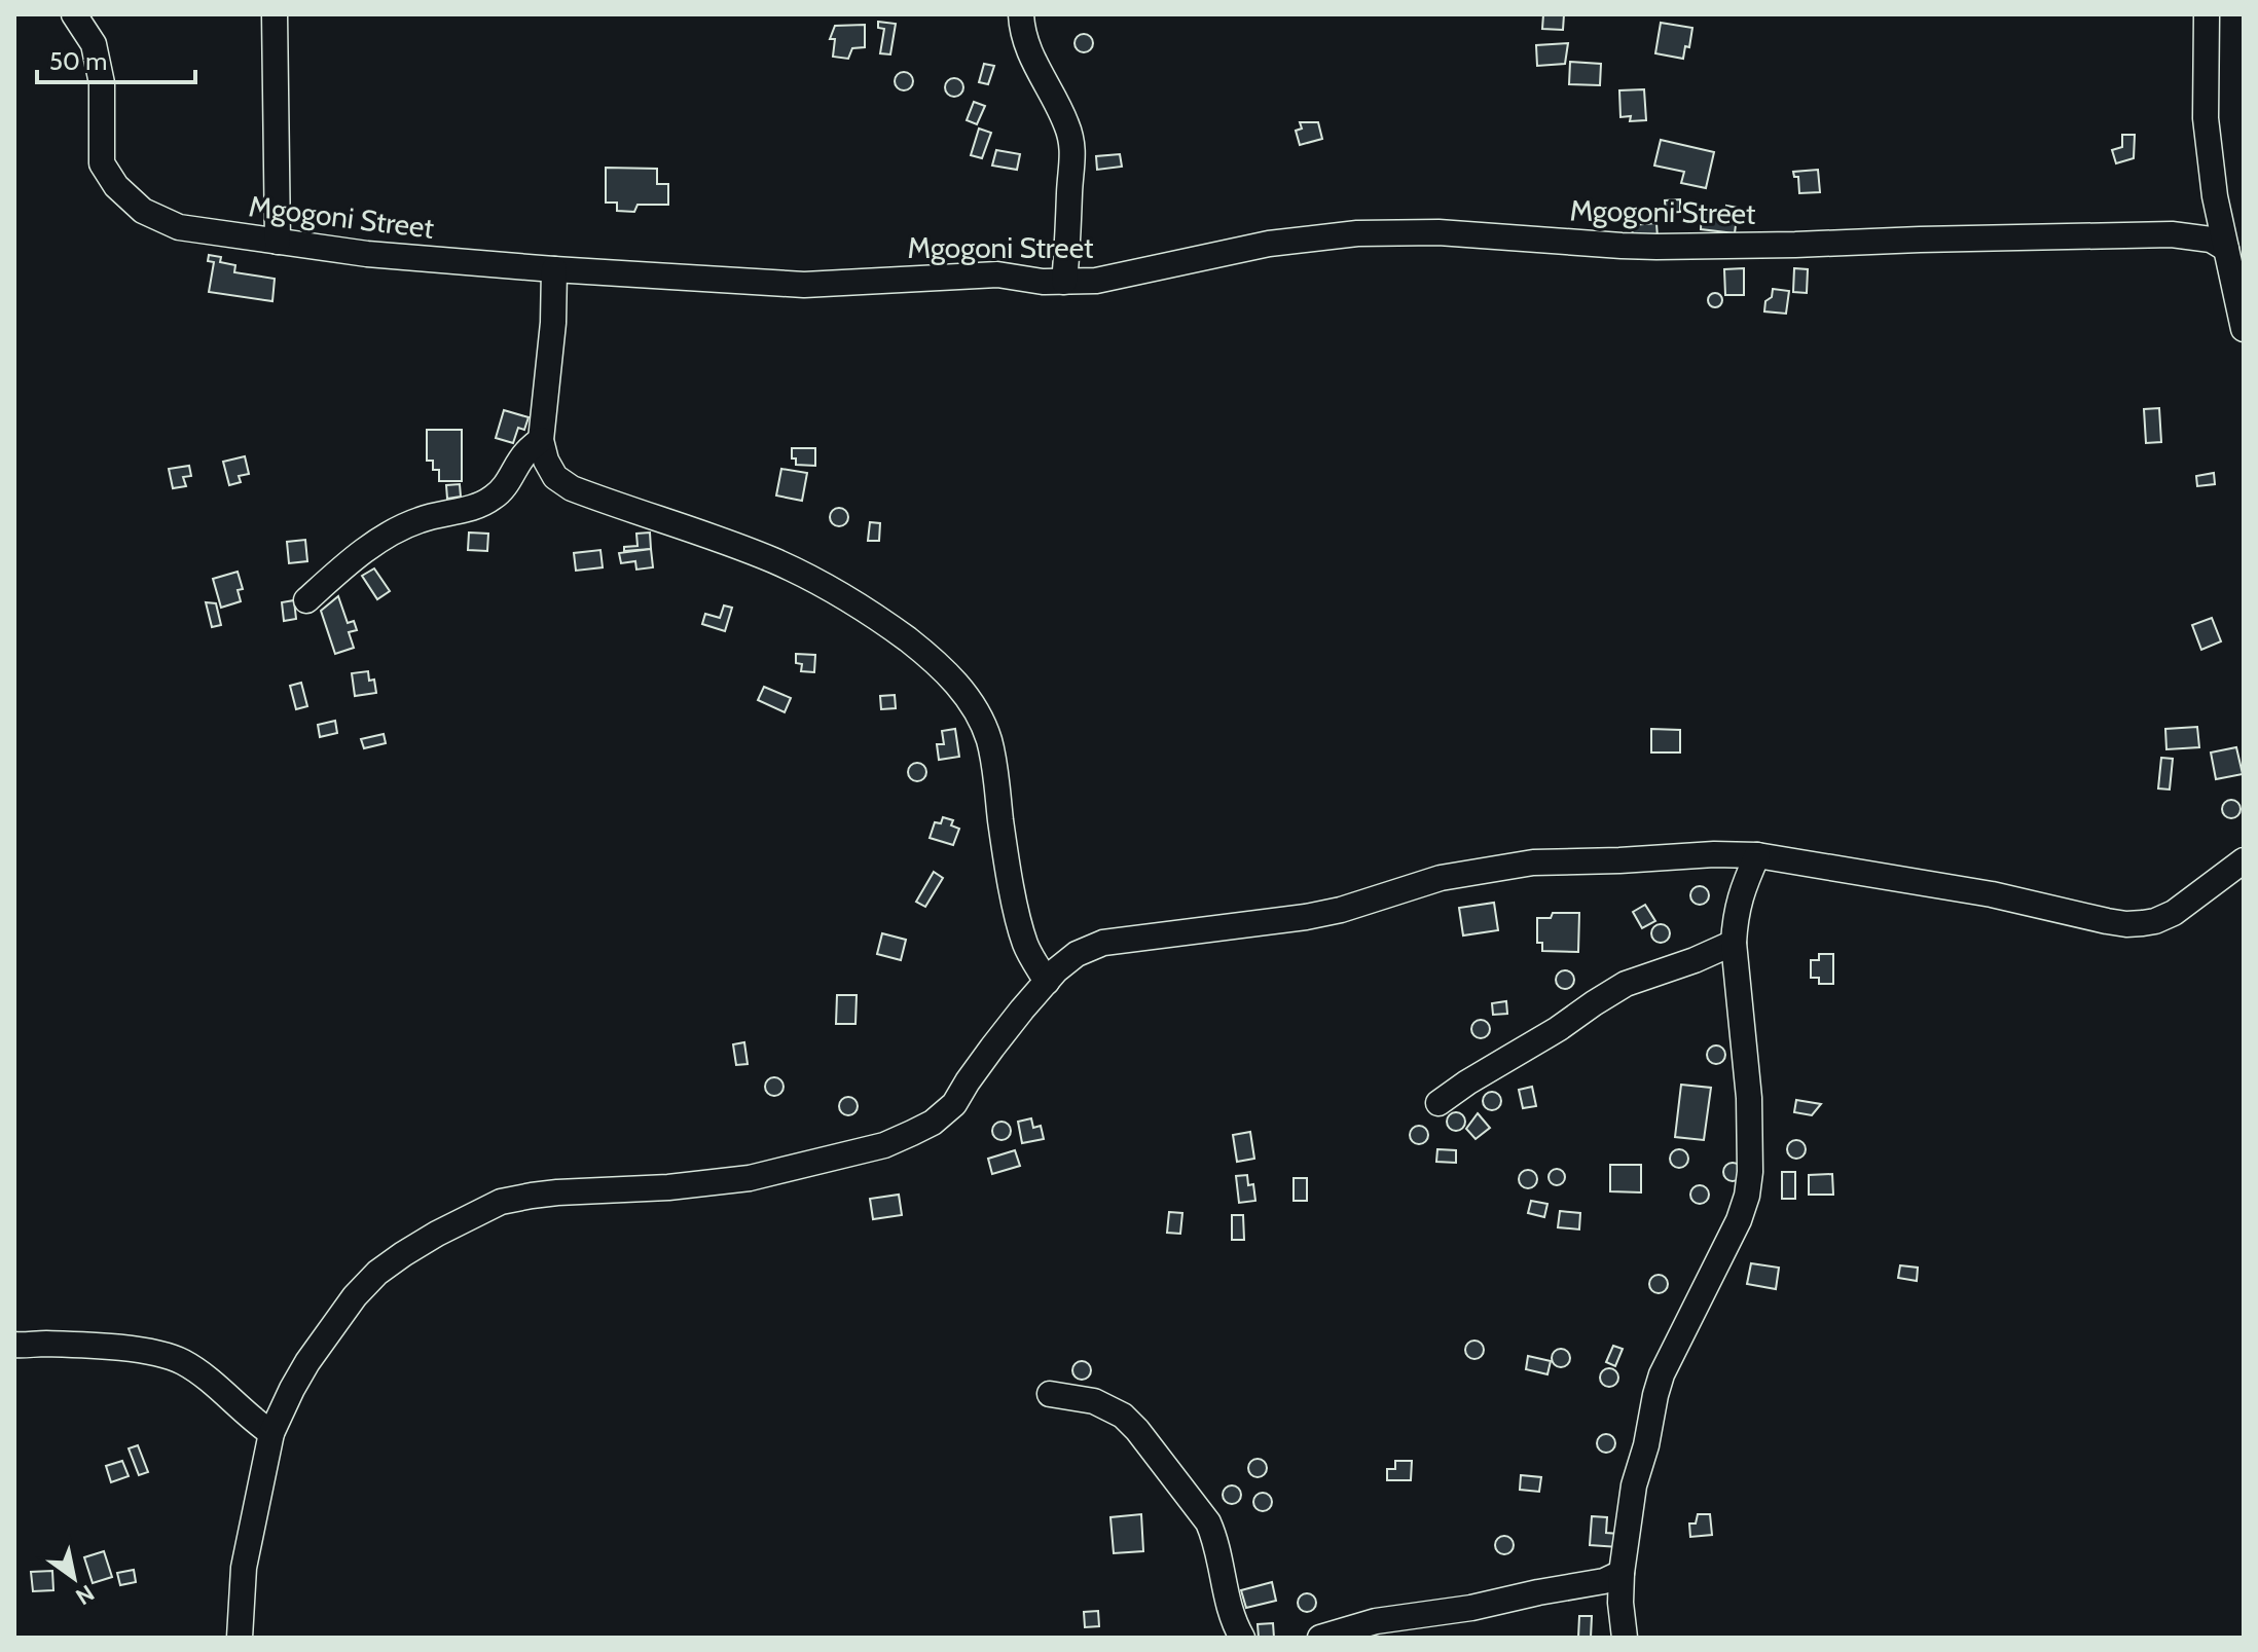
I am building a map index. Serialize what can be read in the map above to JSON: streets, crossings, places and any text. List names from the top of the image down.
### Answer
{
  "streets": {
    "street": ["Mgogoni Street"]
  },
  "scale_bar": "50 m",
  "north": "bottom right"
}
